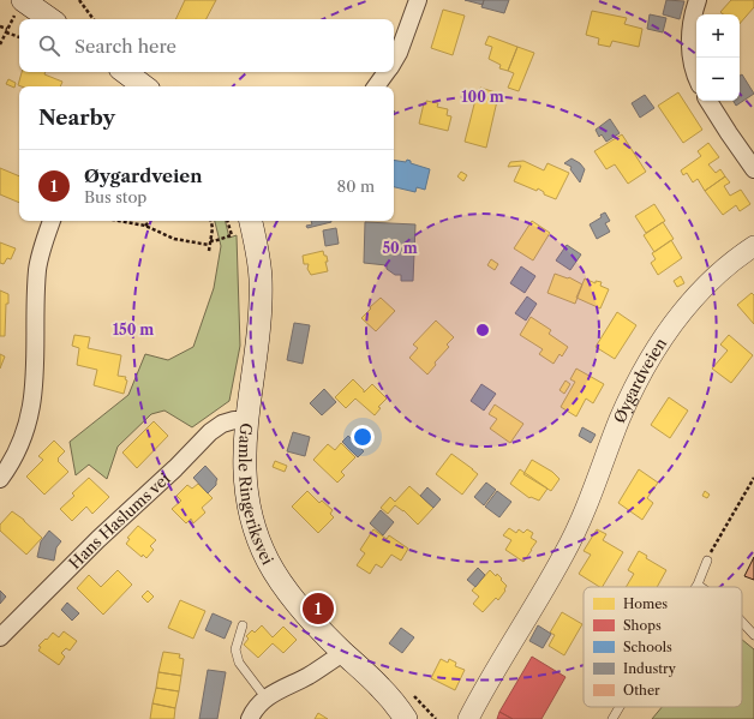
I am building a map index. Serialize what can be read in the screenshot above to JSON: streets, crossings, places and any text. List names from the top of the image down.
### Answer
{
  "streets": {
    "main road": ["Gamle Ringeriksvei"],
    "street": ["Øygardveien", "Hans Haslums vei"]
  },
  "crossings": [
    ["Gamle Ringeriksvei", "Hans Haslums vei"]
  ],
  "legend": [
    "Homes",
    "Shops",
    "Schools",
    "Industry",
    "Other"
  ],
  "page": {
    "map_buttons": ["+", "−"],
    "search": "Search here",
    "heading": "Nearby",
    "list": [
      {
        "mark": "1",
        "name": "Øygardveien",
        "note": "Bus stop",
        "value": "80 m"
      }
    ],
    "pins": "1"
  },
  "rings": ["100 m", "50 m", "150 m"]
}
